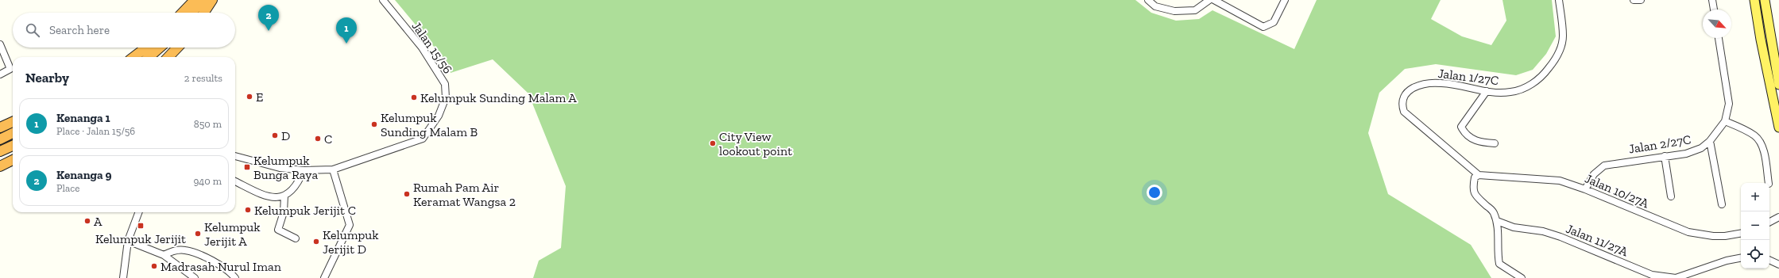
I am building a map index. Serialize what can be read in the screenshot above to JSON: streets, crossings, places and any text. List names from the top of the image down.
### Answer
{
  "streets": {
    "street": [
      "Jalan 15/56",
      "Jalan 1/27C",
      "Jalan 2/27C",
      "Jalan 10/27A",
      "Jalan 11/27A"
    ]
  },
  "crossings": [
    ["Jalan 1/27C", "Jalan 10/27A"],
    ["Jalan 2/27C", "Jalan 10/27A"]
  ],
  "places": {
    "other": [
      "E",
      "Kelumpuk Sunding Malam A",
      "Kelumpuk Sunding Malam B",
      "D",
      "C",
      "City View lookout point",
      "Rumah Pam Air Keramat Wangsa 2",
      "Kelumpuk Jerijit C",
      "A",
      "Kelumpuk Jerijit A",
      "Kelumpuk Jerijit D",
      "Madrasah Nurul Iman"
    ],
    "transit": ["Kelumpuk Bunga Raya", "Kelumpuk Jerijit"]
  },
  "north": "bottom right",
  "page": {
    "pins": ["2", "1"],
    "search": "Search here",
    "heading": ["Nearby", "2 results"],
    "list": [
      {
        "mark": "1",
        "name": "Kenanga 1",
        "note": "Place · Jalan 15/56",
        "value": "850 m"
      },
      {
        "mark": "2",
        "name": "Kenanga 9",
        "note": "Place",
        "value": "940 m"
      }
    ],
    "map_buttons": ["+", "−"]
  }
}
